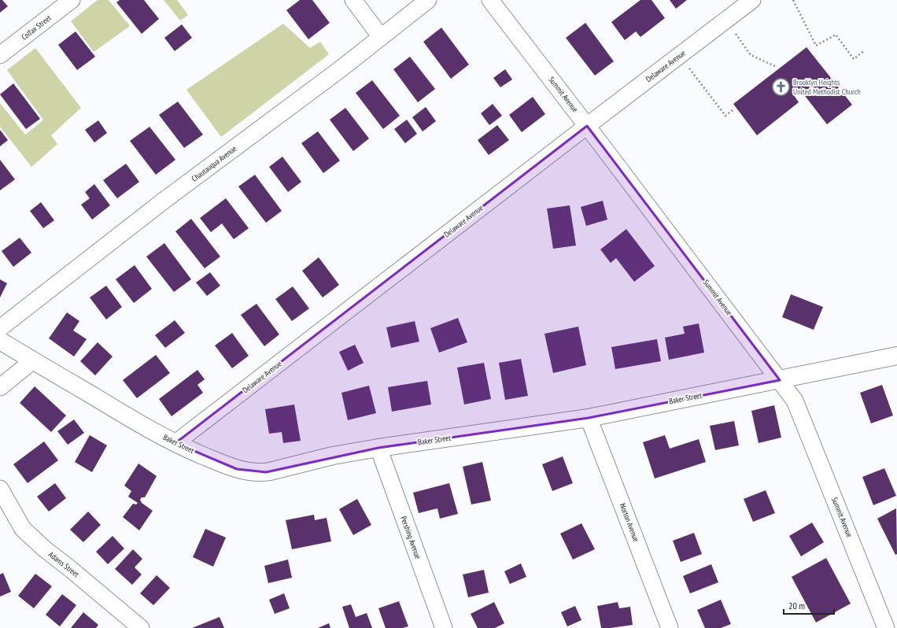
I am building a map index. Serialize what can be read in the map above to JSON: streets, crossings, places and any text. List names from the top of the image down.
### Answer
{
  "streets": {
    "street": [
      "Colfax Street",
      "Delaware Avenue",
      "Summit Avenue",
      "Chautauqua Avenue",
      "Baker Street",
      "Norton Avenue",
      "Pershing Avenue",
      "Adams Street"
    ]
  },
  "crossings": [
    ["Delaware Avenue", "Summit Avenue"],
    ["Delaware Avenue", "Baker Street"],
    ["Summit Avenue", "Baker Street"],
    ["Baker Street", "Norton Avenue"],
    ["Baker Street", "Pershing Avenue"]
  ],
  "places": {
    "church": ["Brooklyn Heights United Methodist Church"]
  },
  "scale_bar": "20 m"
}
